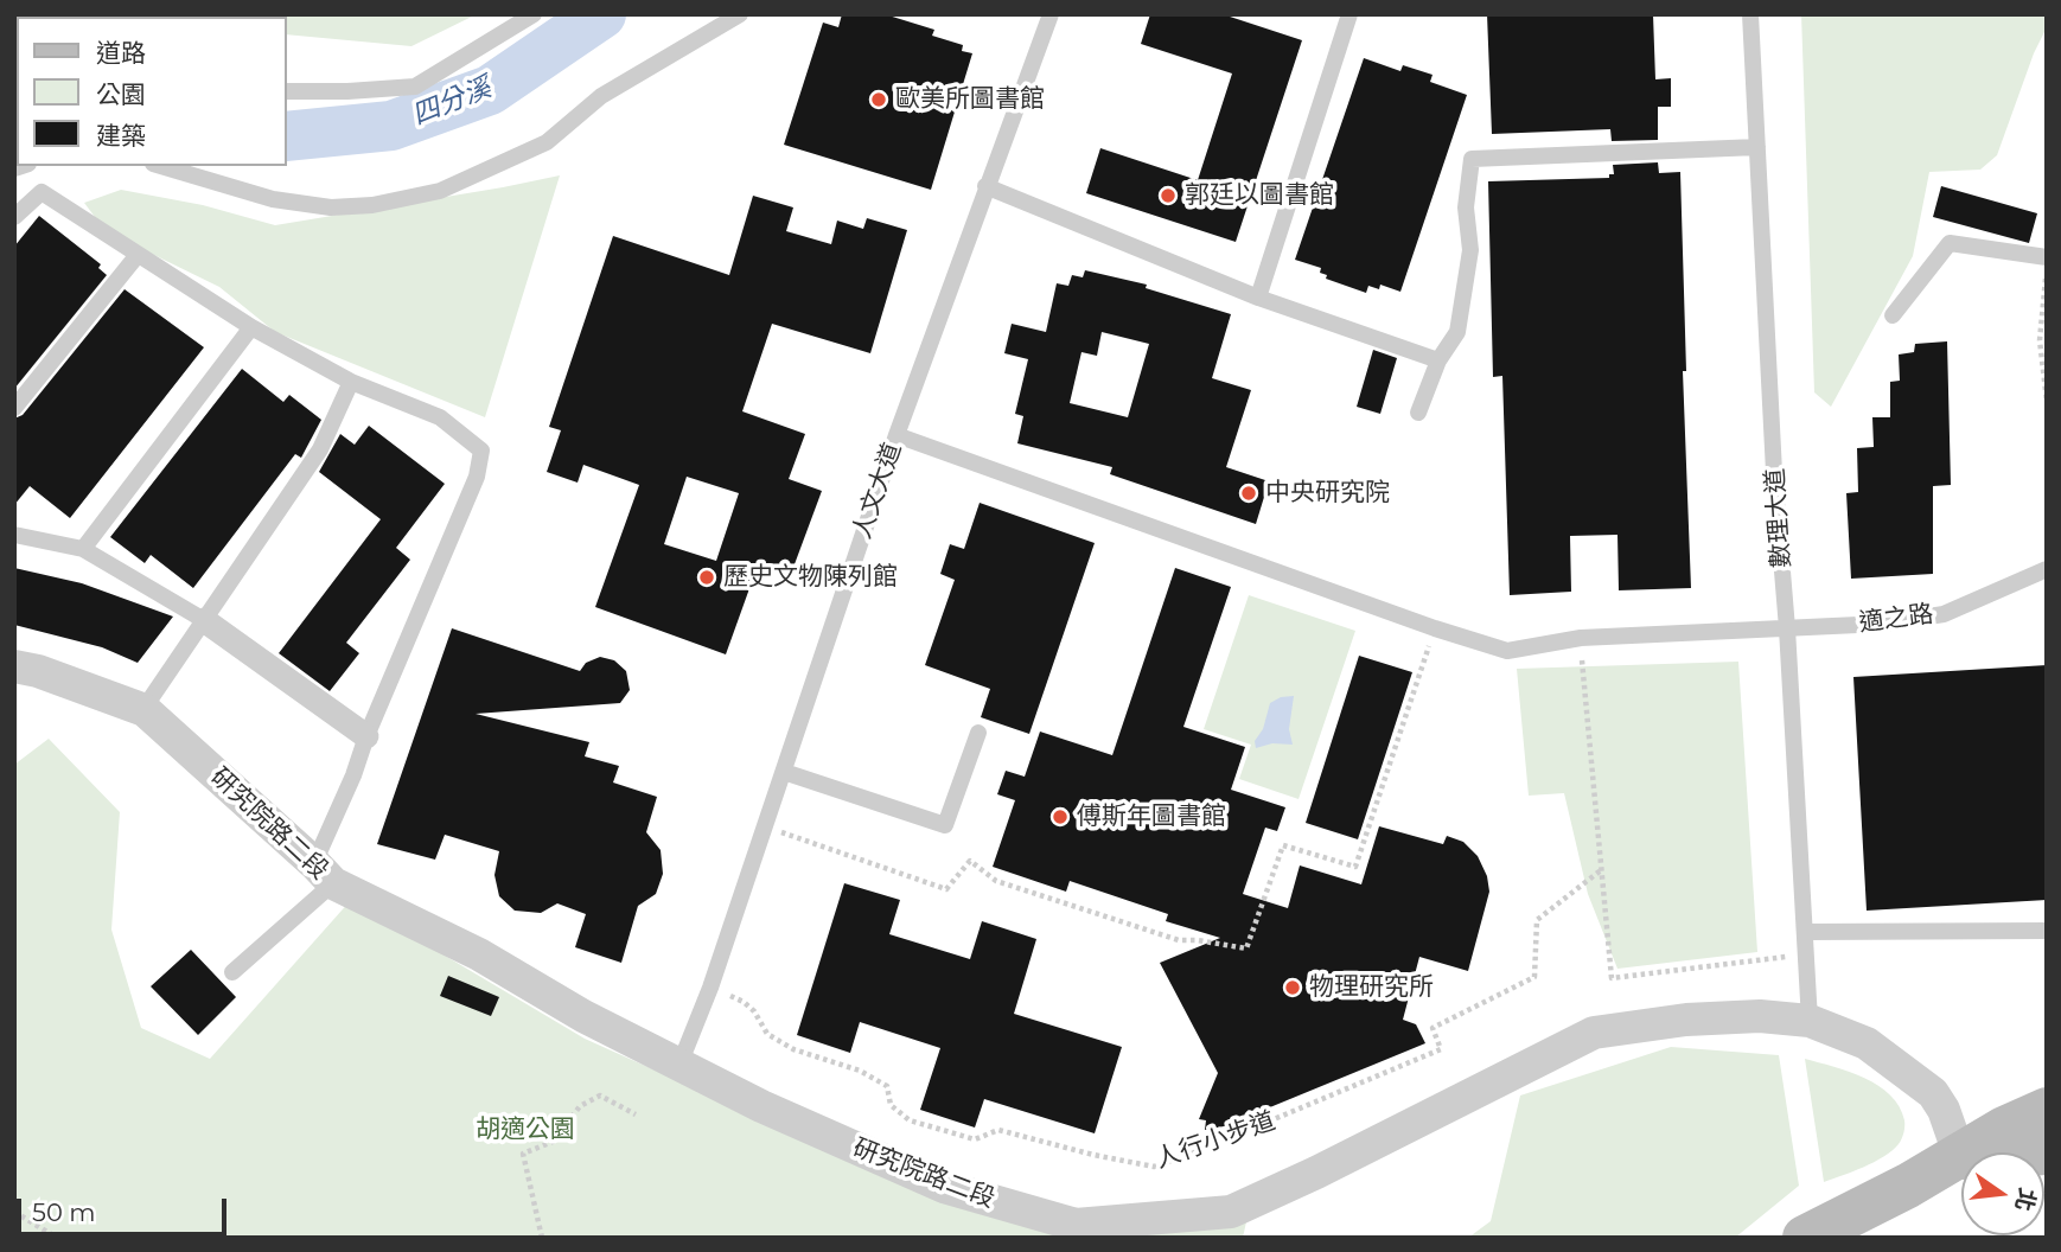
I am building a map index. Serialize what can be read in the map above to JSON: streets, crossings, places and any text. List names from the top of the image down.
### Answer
{
  "streets": {
    "street": ["研究院路二段"],
    "lane": ["人文大道", "數理大道", "適之路"],
    "path": ["人行小步道"]
  },
  "crossings": [
    ["人文大道", "適之路"],
    ["人文大道", "研究院路二段"],
    ["人文大道", "人行小步道"],
    ["數理大道", "適之路"],
    ["數理大道", "研究院路二段"]
  ],
  "water": ["四分溪"],
  "parks": ["胡適公園"],
  "places": [
    "歐美所圖書館",
    "郭廷以圖書館",
    "中央研究院",
    "歷史文物陳列館",
    "傅斯年圖書館",
    "物理研究所"
  ],
  "legend": ["道路", "公園", "建築"],
  "scale_bar": "50 m",
  "north": "right"
}
